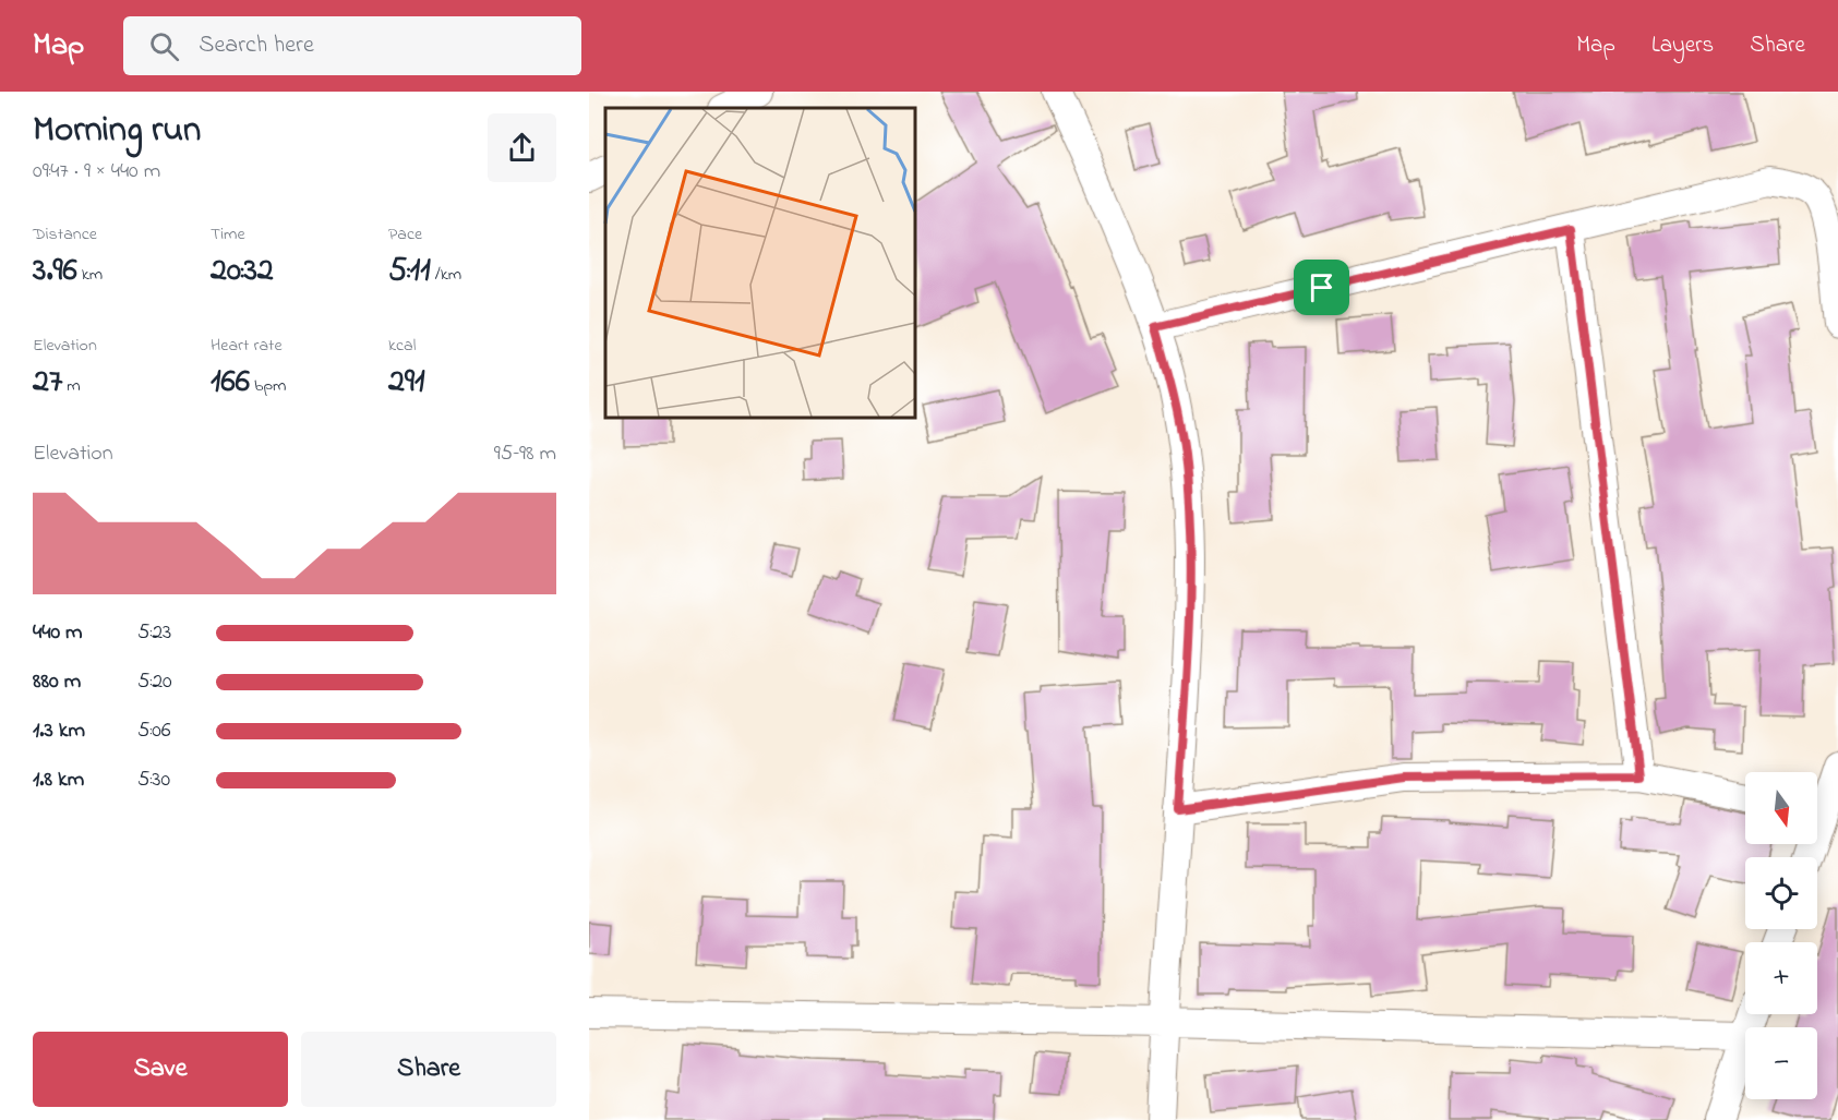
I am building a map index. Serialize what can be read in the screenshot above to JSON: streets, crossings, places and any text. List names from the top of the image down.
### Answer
{
  "north": "bottom",
  "page": {
    "header": "Map",
    "search": "Search here",
    "nav": ["Map", "Layers", "Share"],
    "heading": ["Morning run", "09:47 · 9 × 440 m"],
    "stats": [
      ["Distance", "3.96 km"],
      ["Time", "20:32"],
      ["Pace", "5:11 /km"],
      ["Elevation", "27 m"],
      ["Heart rate", "166 bpm"],
      ["kcal", "291"]
    ],
    "chart": ["Elevation", "95–98 m"],
    "list": [
      {
        "name": "440 m",
        "note": "5:23"
      },
      {
        "name": "880 m",
        "note": "5:20"
      },
      {
        "name": "1.3 km",
        "note": "5:06"
      },
      {
        "name": "1.8 km",
        "note": "5:30"
      }
    ],
    "map_buttons": ["+", "−"],
    "buttons": ["Save", "Share"]
  }
}
